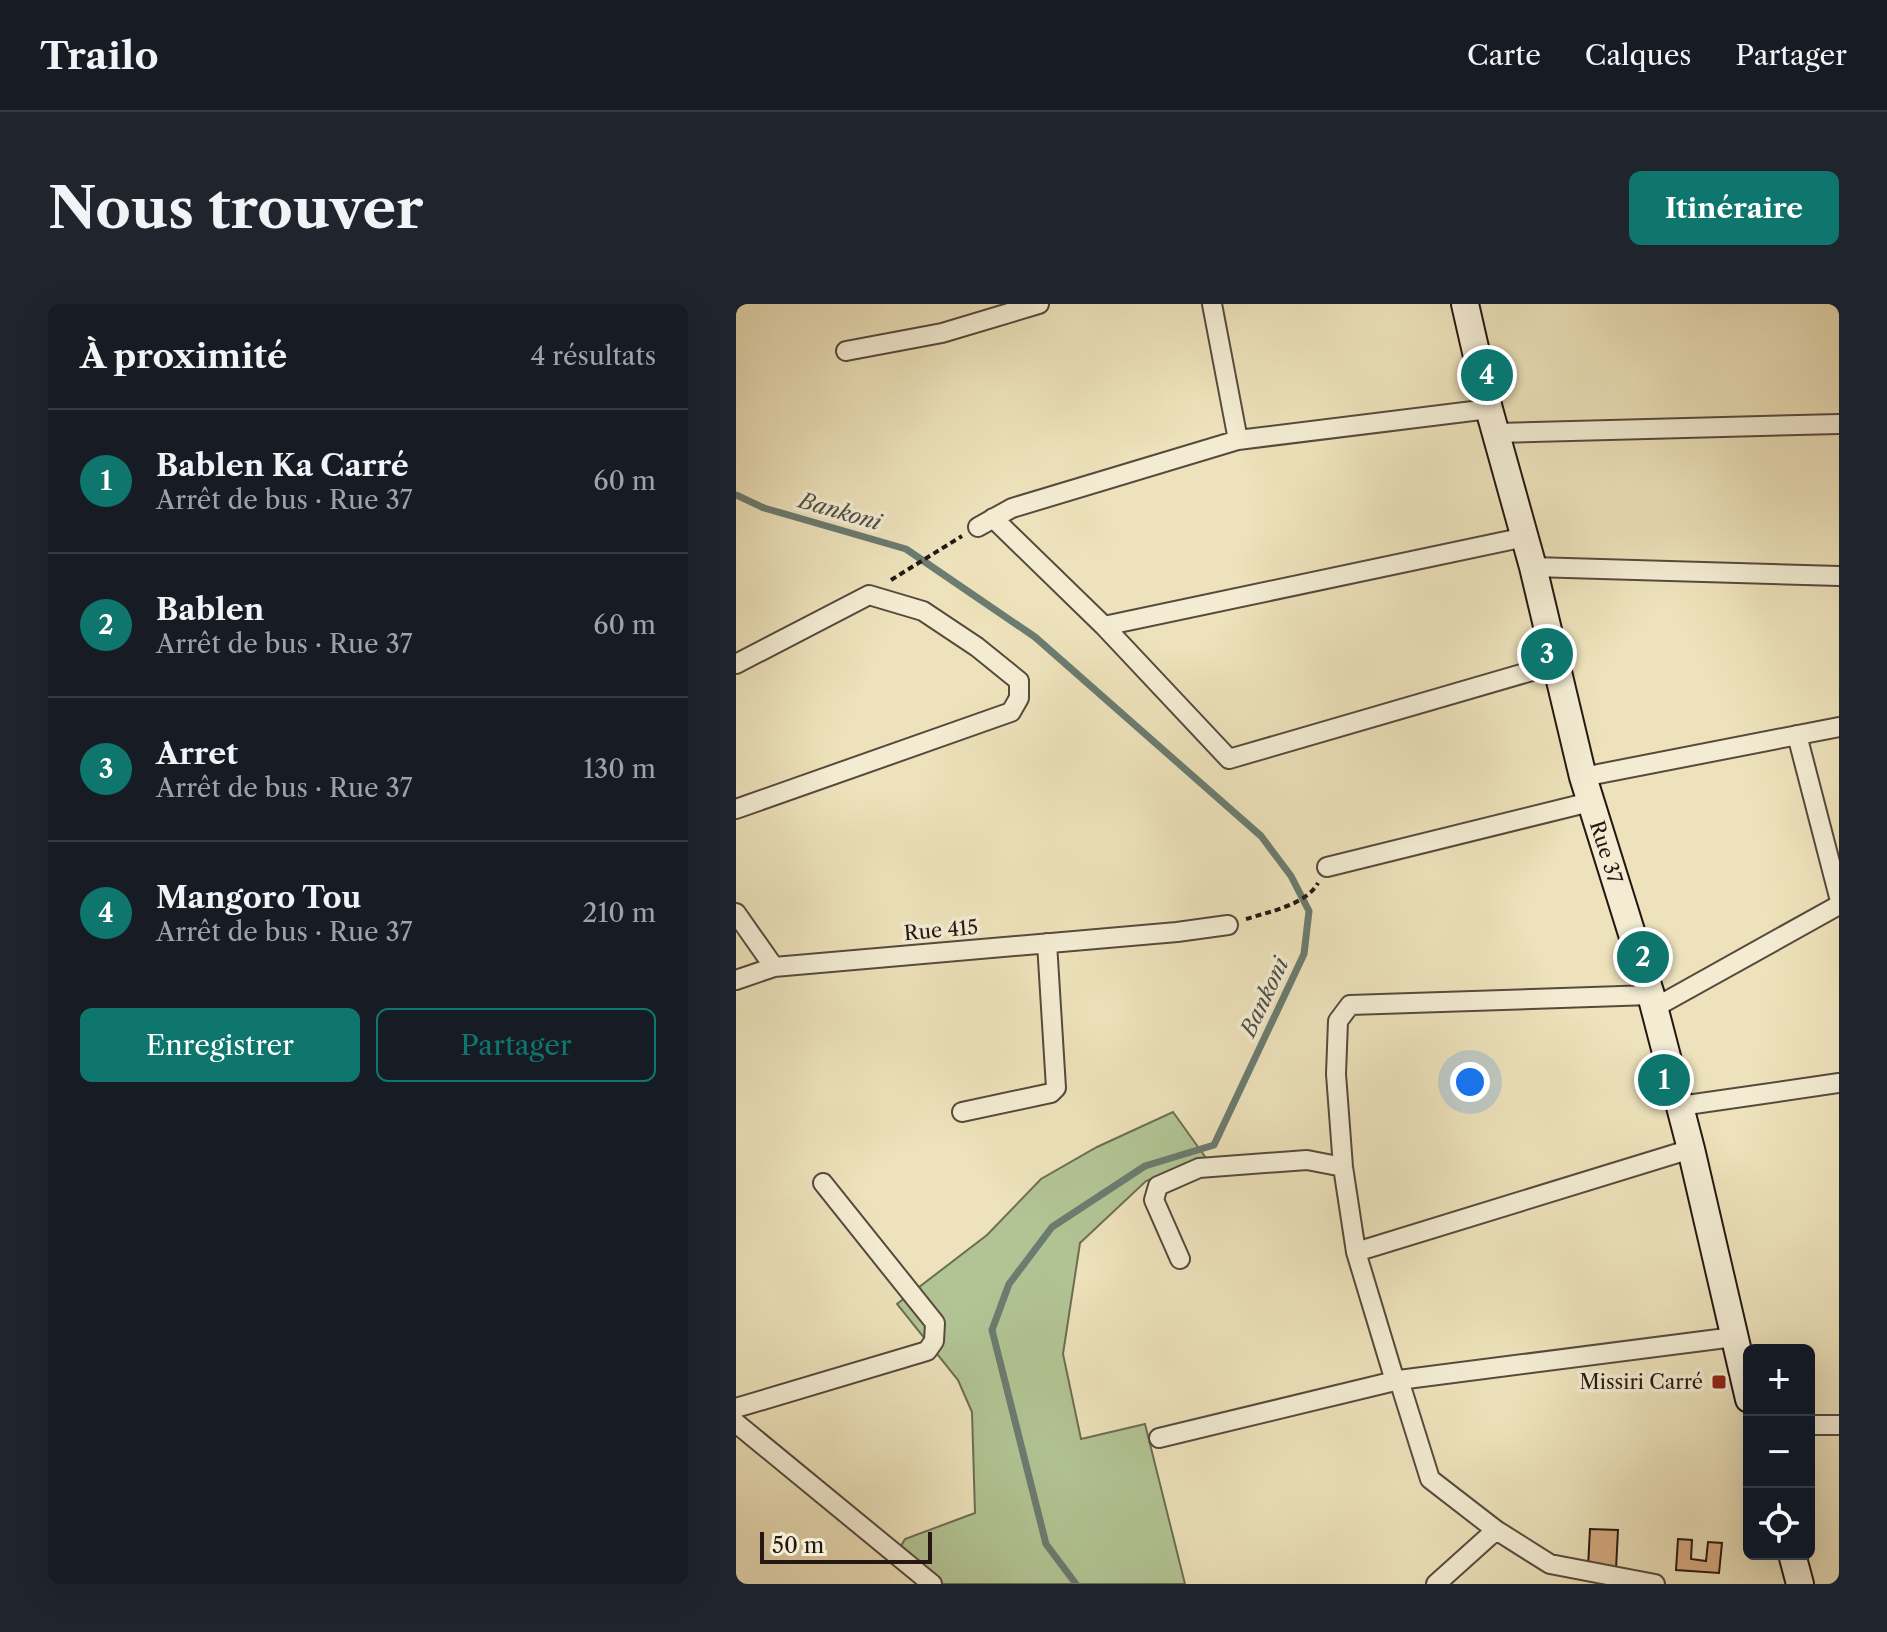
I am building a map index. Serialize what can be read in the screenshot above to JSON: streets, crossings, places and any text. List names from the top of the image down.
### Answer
{
  "streets": {
    "main road": ["Rue 37"],
    "street": ["Rue 415"]
  },
  "water": ["Bankoni"],
  "places": {
    "transit": ["Missiri Carré"]
  },
  "scale_bar": "50 m",
  "page": {
    "header": "Trailo",
    "nav": ["Carte", "Calques", "Partager"],
    "buttons": [
      "Itinéraire",
      ["Enregistrer", "Partager"]
    ],
    "title": "Nous trouver",
    "heading": ["À proximité", "4 résultats"],
    "pins": [
      "4",
      "3",
      "2",
      "1"
    ],
    "list": [
      {
        "mark": "1",
        "name": "Bablen Ka Carré",
        "note": "Arrêt de bus · Rue 37",
        "value": "60 m"
      },
      {
        "mark": "2",
        "name": "Bablen",
        "note": "Arrêt de bus · Rue 37",
        "value": "60 m"
      },
      {
        "mark": "3",
        "name": "Arret",
        "note": "Arrêt de bus · Rue 37",
        "value": "130 m"
      },
      {
        "mark": "4",
        "name": "Mangoro Tou",
        "note": "Arrêt de bus · Rue 37",
        "value": "210 m"
      }
    ],
    "map_buttons": ["+", "−"],
    "scale": "50 m"
  }
}
